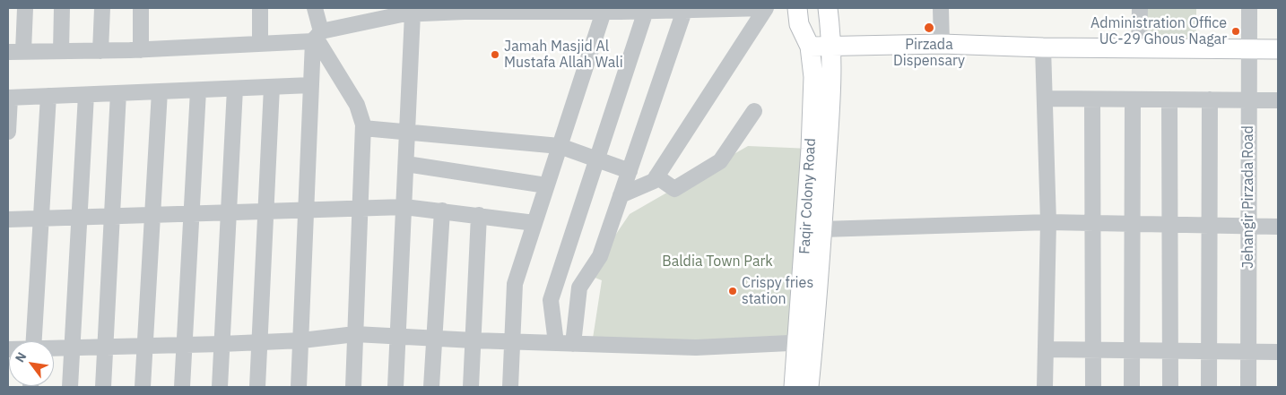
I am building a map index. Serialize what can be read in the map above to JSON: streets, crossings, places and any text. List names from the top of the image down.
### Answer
{
  "streets": {
    "main road": ["Faqir Colony Road"],
    "street": ["Jehangir Pirzada Road"]
  },
  "parks": ["Baldia Town Park"],
  "places": [
    "Pirzada Dispensary",
    "Administration Office UC-29 Ghous Nagar",
    "Jamah Masjid Al Mustafa Allah Wali",
    "Crispy fries station"
  ],
  "north": "top left"
}
